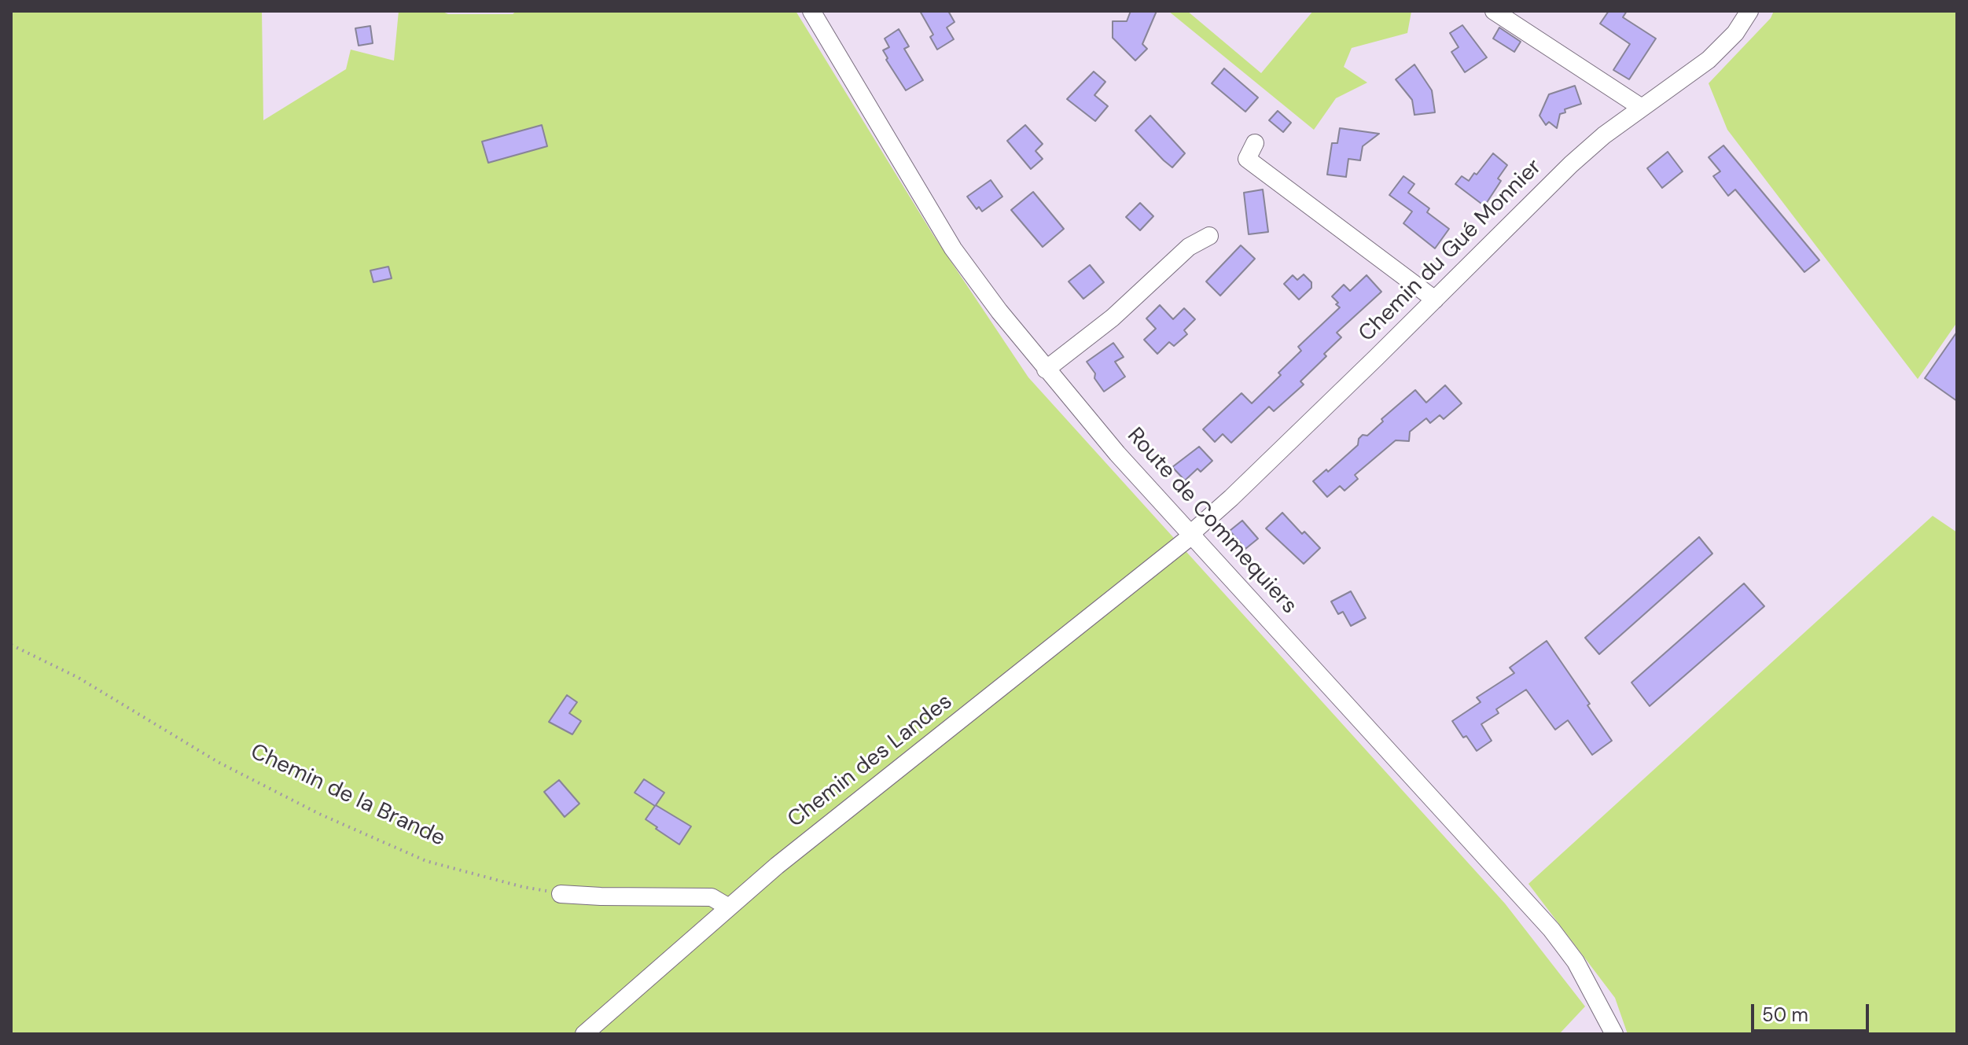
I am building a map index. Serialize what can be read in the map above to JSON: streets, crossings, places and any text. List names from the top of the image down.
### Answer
{
  "streets": {
    "street": ["Chemin du Gué Monnier", "Route de Commequiers", "Chemin des Landes"],
    "path": ["Chemin de la Brande"]
  },
  "crossings": [
    ["Chemin du Gué Monnier", "Route de Commequiers"],
    ["Chemin du Gué Monnier", "Chemin des Landes"],
    ["Route de Commequiers", "Chemin des Landes"]
  ],
  "scale_bar": "50 m"
}
